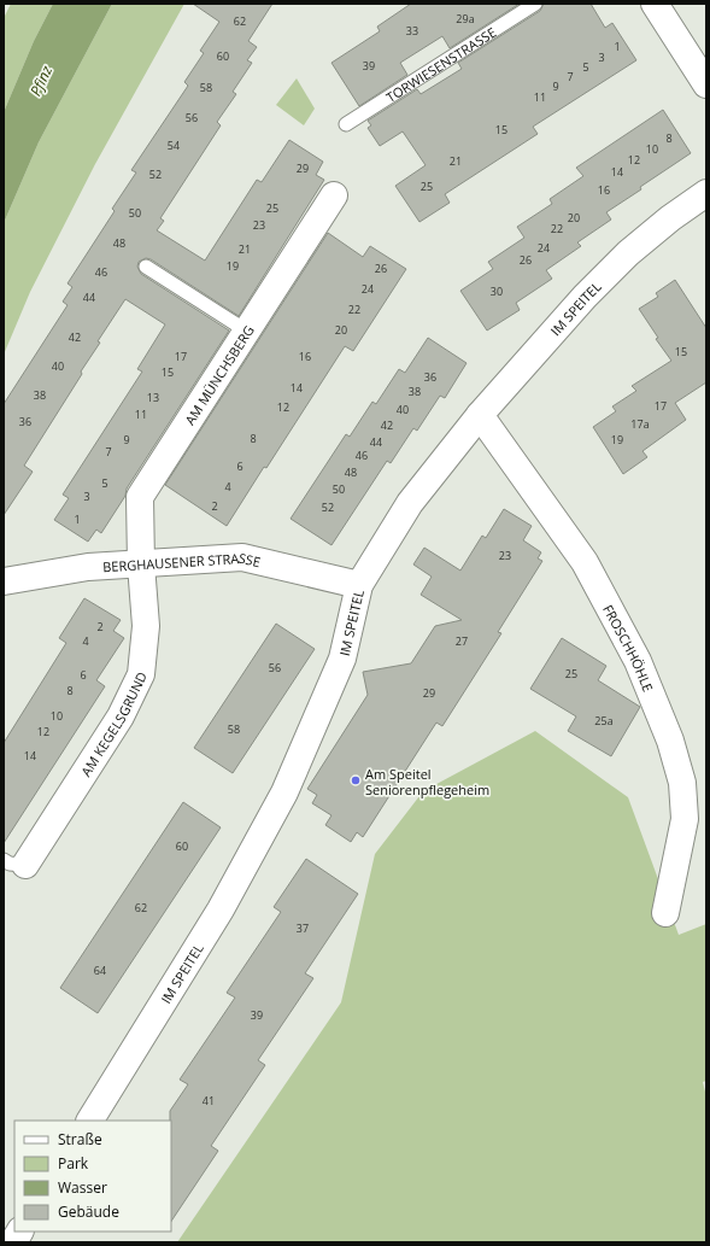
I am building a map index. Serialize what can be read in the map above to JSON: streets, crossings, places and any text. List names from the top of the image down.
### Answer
{
  "streets": {
    "street": [
      "IM SPEITEL",
      "AM MÜNCHSBERG",
      "BERGHAUSENER STRASSE",
      "FROSCHHÖHLE",
      "AM KEGELSGRUND"
    ],
    "lane": ["TORWIESENSTRASSE"]
  },
  "crossings": [
    ["IM SPEITEL", "BERGHAUSENER STRASSE"],
    ["IM SPEITEL", "FROSCHHÖHLE"],
    ["AM MÜNCHSBERG", "BERGHAUSENER STRASSE"],
    ["AM MÜNCHSBERG", "AM KEGELSGRUND"],
    ["BERGHAUSENER STRASSE", "AM KEGELSGRUND"]
  ],
  "water": ["Pfinz"],
  "places": ["Am Speitel Seniorenpflegeheim"],
  "house_numbers": [
    "29a",
    "62",
    "33",
    "1",
    "60",
    "3",
    "39",
    "5",
    "7",
    "9",
    "58",
    "11",
    "56",
    "15",
    "8",
    "54",
    "10",
    "12",
    "21",
    "29",
    "14",
    "52",
    "25",
    "16",
    "25",
    "50",
    "20",
    "23",
    "22",
    "48",
    "24",
    "21",
    "26",
    "19",
    "26",
    "46",
    "24",
    "30",
    "44",
    "22",
    "20",
    "42",
    "15",
    "17",
    "16",
    "40",
    "15",
    "36",
    "14",
    "38",
    "38",
    "13",
    "17",
    "12",
    "40",
    "11",
    "36",
    "17a",
    "42",
    "8",
    "9",
    "19",
    "44",
    "7",
    "46",
    "6",
    "48",
    "5",
    "4",
    "50",
    "3",
    "2",
    "52",
    "1",
    "23",
    "2",
    "4",
    "27",
    "56",
    "25",
    "6",
    "8",
    "29",
    "10",
    "25a",
    "58",
    "12",
    "14",
    "60",
    "62",
    "37",
    "64",
    "39",
    "41"
  ],
  "legend": [
    "Straße",
    "Park",
    "Wasser",
    "Gebäude"
  ]
}
